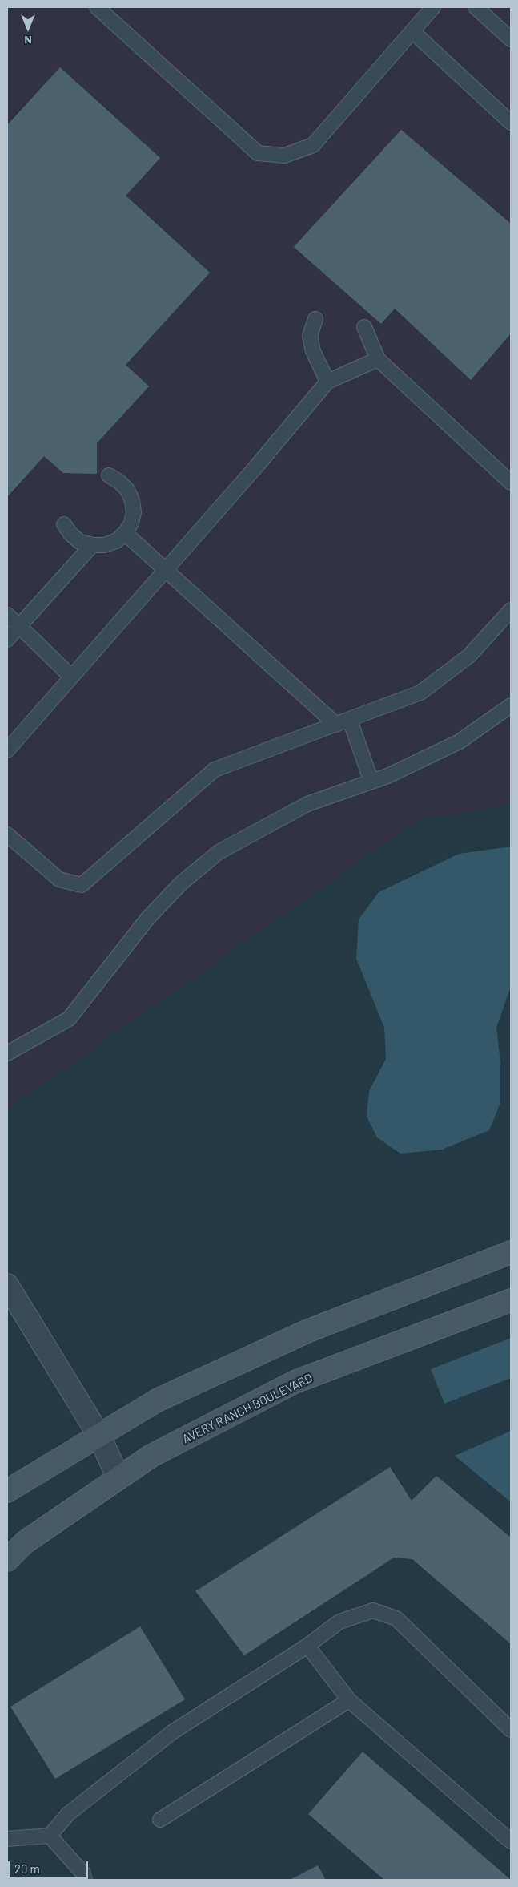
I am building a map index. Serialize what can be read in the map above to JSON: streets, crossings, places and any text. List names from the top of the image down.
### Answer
{
  "streets": {
    "main road": ["AVERY RANCH BOULEVARD"]
  },
  "scale_bar": "20 m",
  "north": "bottom"
}
